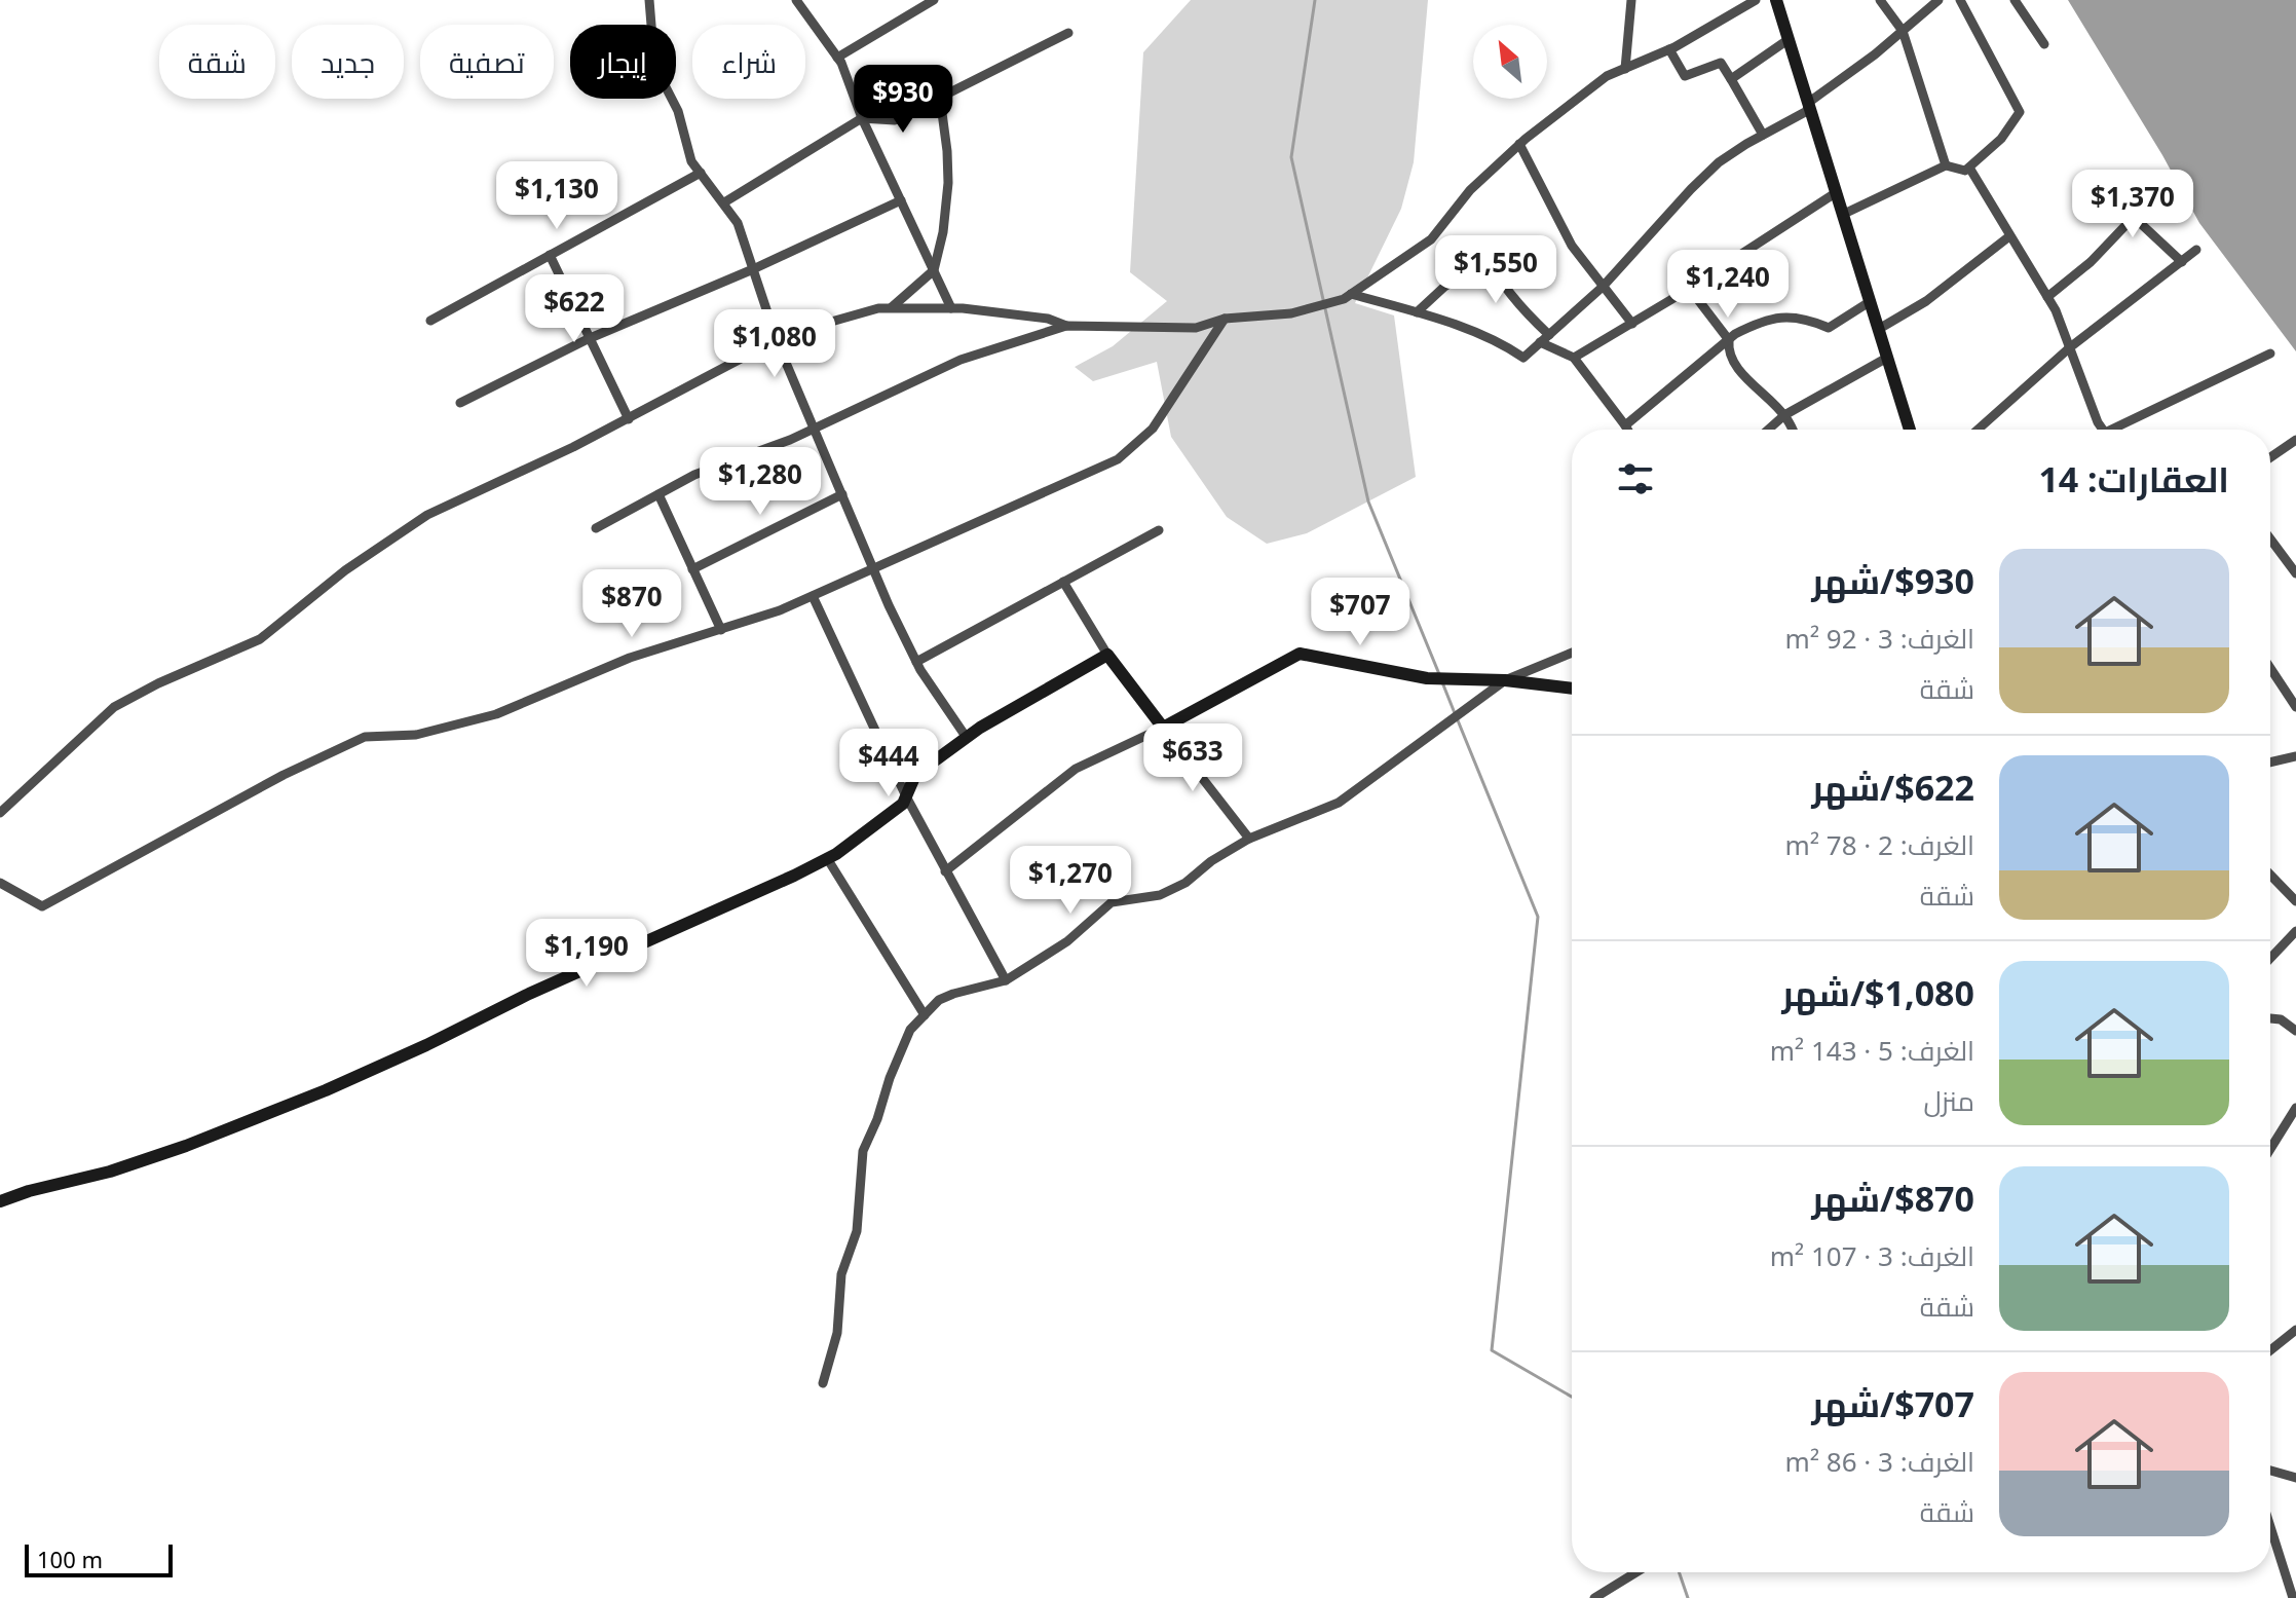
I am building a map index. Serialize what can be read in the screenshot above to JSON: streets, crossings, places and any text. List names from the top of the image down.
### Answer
{
  "scale_bar": "100 m",
  "north": "top left",
  "page": {
    "chip": [
      "شراء",
      "إيجار",
      "تصفية",
      "جديد",
      "شقة"
    ],
    "price": [
      "$930",
      "$1,130",
      "$1,370",
      "$1,550",
      "$1,240",
      "$622",
      "$1,080",
      "$1,280",
      "$870",
      "$707",
      "$633",
      "$444",
      "$1,270",
      "$1,190"
    ],
    "heading": "العقارات: 14",
    "list": [
      {
        "name": "$930/شهر",
        "note": "الغرف: 3 · 92 m² · شقة"
      },
      {
        "name": "$622/شهر",
        "note": "الغرف: 2 · 78 m² · شقة"
      },
      {
        "name": "$1,080/شهر",
        "note": "الغرف: 5 · 143 m² · منزل"
      },
      {
        "name": "$870/شهر",
        "note": "الغرف: 3 · 107 m² · شقة"
      },
      {
        "name": "$707/شهر",
        "note": "الغرف: 3 · 86 m² · شقة"
      }
    ],
    "scale": "100 m"
  }
}
